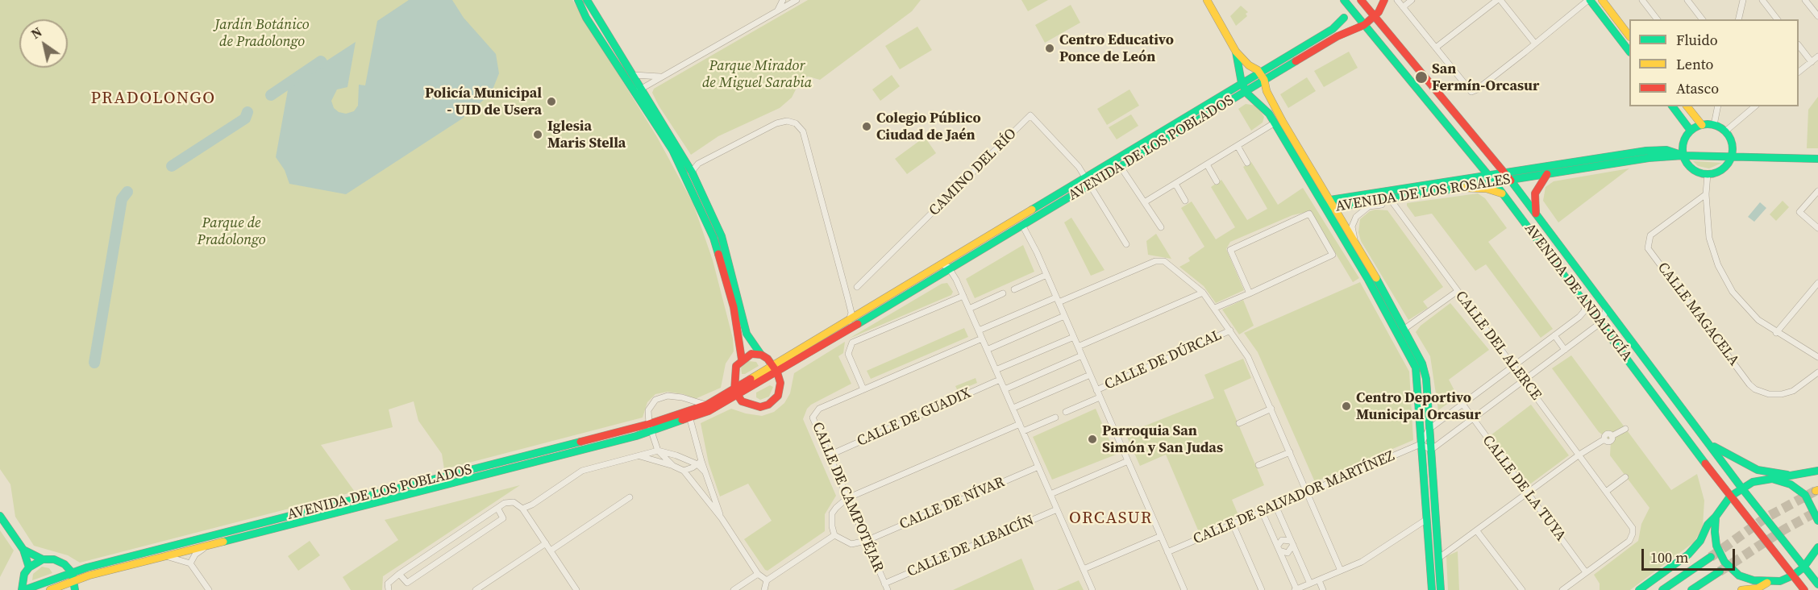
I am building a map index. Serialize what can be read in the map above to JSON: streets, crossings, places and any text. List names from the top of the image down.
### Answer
{
  "streets": {
    "main road": ["AVENIDA DE LOS POBLADOS", "AVENIDA DE LOS ROSALES", "AVENIDA DE ANDALUCÍA"],
    "street": [
      "CAMINO DEL RÍO",
      "CALLE MAGACELA",
      "CALLE DEL ALERCE",
      "CALLE DE DÚRCAL",
      "CALLE DE GUADIX",
      "CALLE DE LA TUYA",
      "CALLE DE CAMPOTÉJAR",
      "CALLE DE SALVADOR MARTÍNEZ",
      "CALLE DE NÍVAR",
      "CALLE DE ALBAICÍN"
    ]
  },
  "crossings": [
    ["AVENIDA DE LOS POBLADOS", "CAMINO DEL RÍO"],
    ["AVENIDA DE LOS POBLADOS", "AVENIDA DE ANDALUCÍA"],
    ["AVENIDA DE LOS ROSALES", "AVENIDA DE ANDALUCÍA"],
    ["AVENIDA DE LOS ROSALES", "CALLE DEL ALERCE"],
    ["CALLE DEL ALERCE", "CALLE DE LA TUYA"],
    ["CALLE DE GUADIX", "CALLE DE CAMPOTÉJAR"],
    ["CALLE DE CAMPOTÉJAR", "CALLE DE NÍVAR"],
    ["CALLE DE CAMPOTÉJAR", "CALLE DE ALBAICÍN"]
  ],
  "districts": ["PRADOLONGO", "ORCASUR"],
  "parks": ["Jardín Botánico de Pradolongo", "Parque Mirador de Miguel Sarabia", "Parque de Pradolongo"],
  "places": [
    "Centro Educativo Ponce de León",
    "San Fermín-Orcasur",
    "Policía Municipal - UID de Usera",
    "Colegio Público Ciudad de Jaén",
    "Iglesia Maris Stella",
    "Centro Deportivo Municipal Orcasur",
    "Parroquia San Simón y San Judas"
  ],
  "legend": ["Fluido", "Lento", "Atasco"],
  "scale_bar": "100 m",
  "north": "top left"
}
